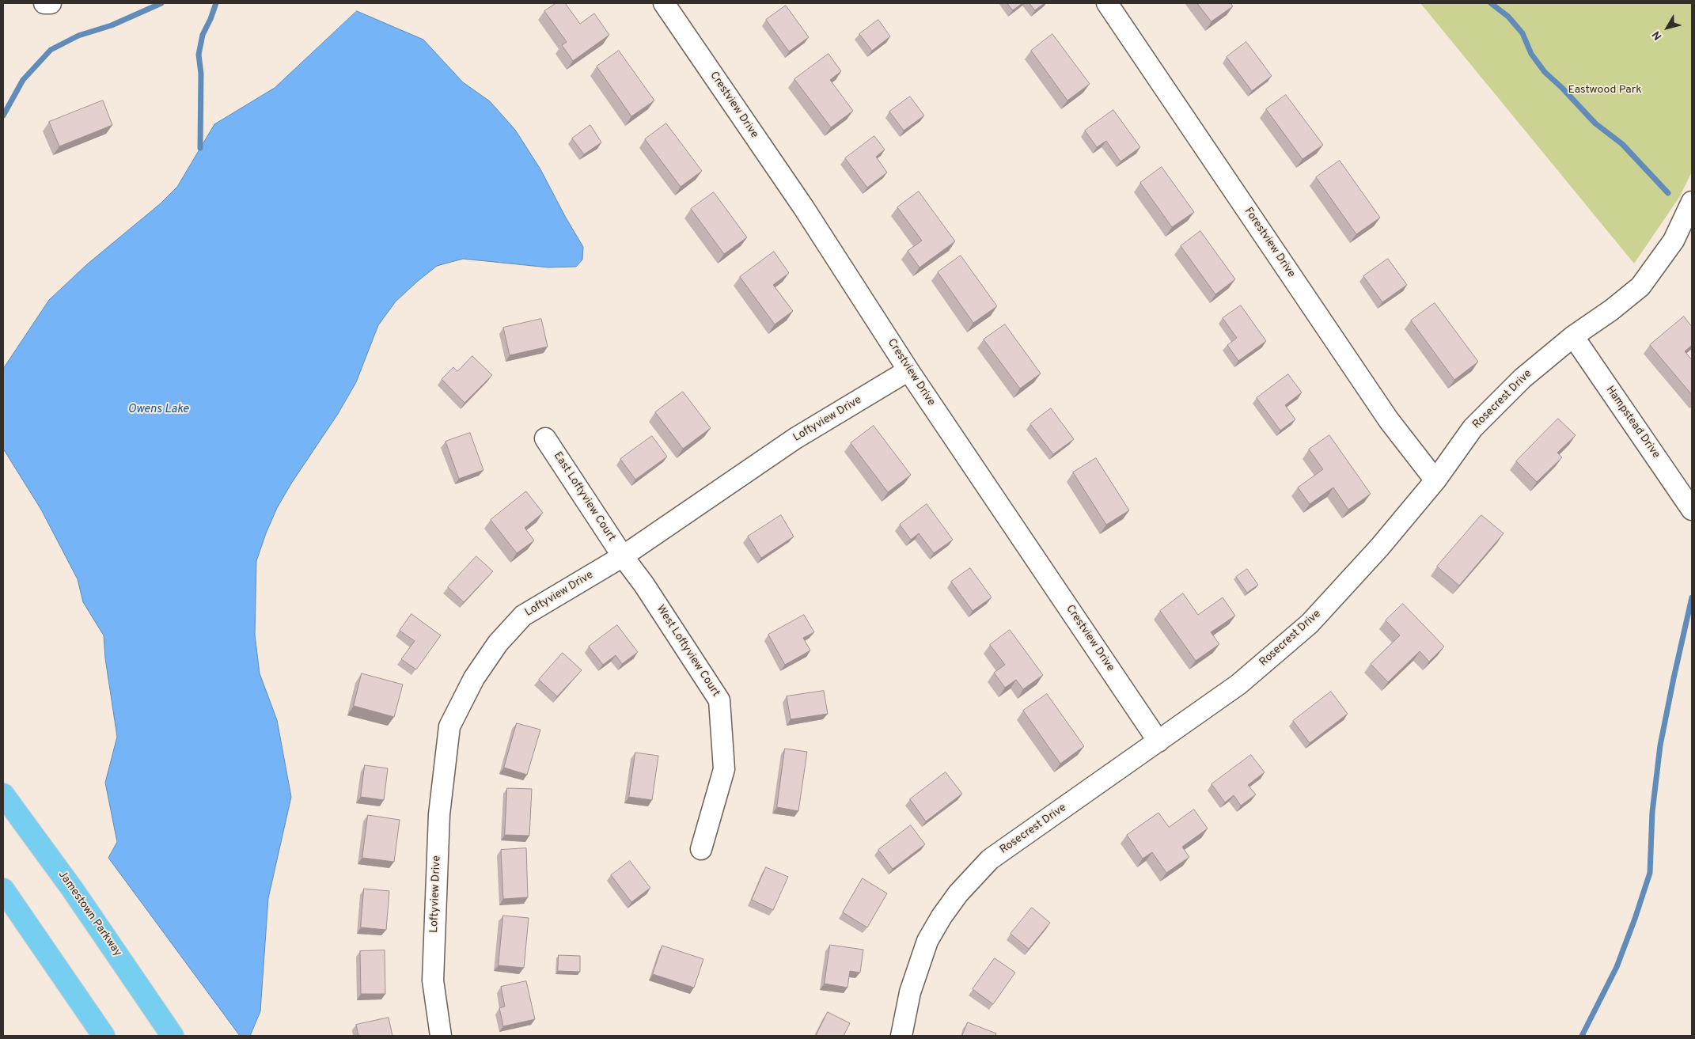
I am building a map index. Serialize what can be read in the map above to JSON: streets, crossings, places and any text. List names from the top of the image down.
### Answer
{
  "streets": {
    "main road": ["Jamestown Parkway"],
    "street": [
      "Crestview Drive",
      "Forestview Drive",
      "Rosecrest Drive",
      "Loftyview Drive",
      "Hampstead Drive",
      "East Loftyview Court",
      "West Loftyview Court"
    ]
  },
  "crossings": [
    ["Crestview Drive", "Rosecrest Drive"],
    ["Crestview Drive", "Loftyview Drive"],
    ["Forestview Drive", "Rosecrest Drive"],
    ["Rosecrest Drive", "Hampstead Drive"],
    ["Loftyview Drive", "East Loftyview Court"],
    ["Loftyview Drive", "West Loftyview Court"],
    ["East Loftyview Court", "West Loftyview Court"]
  ],
  "water": ["Owens Lake"],
  "parks": ["Eastwood Park"],
  "north": "bottom left"
}
